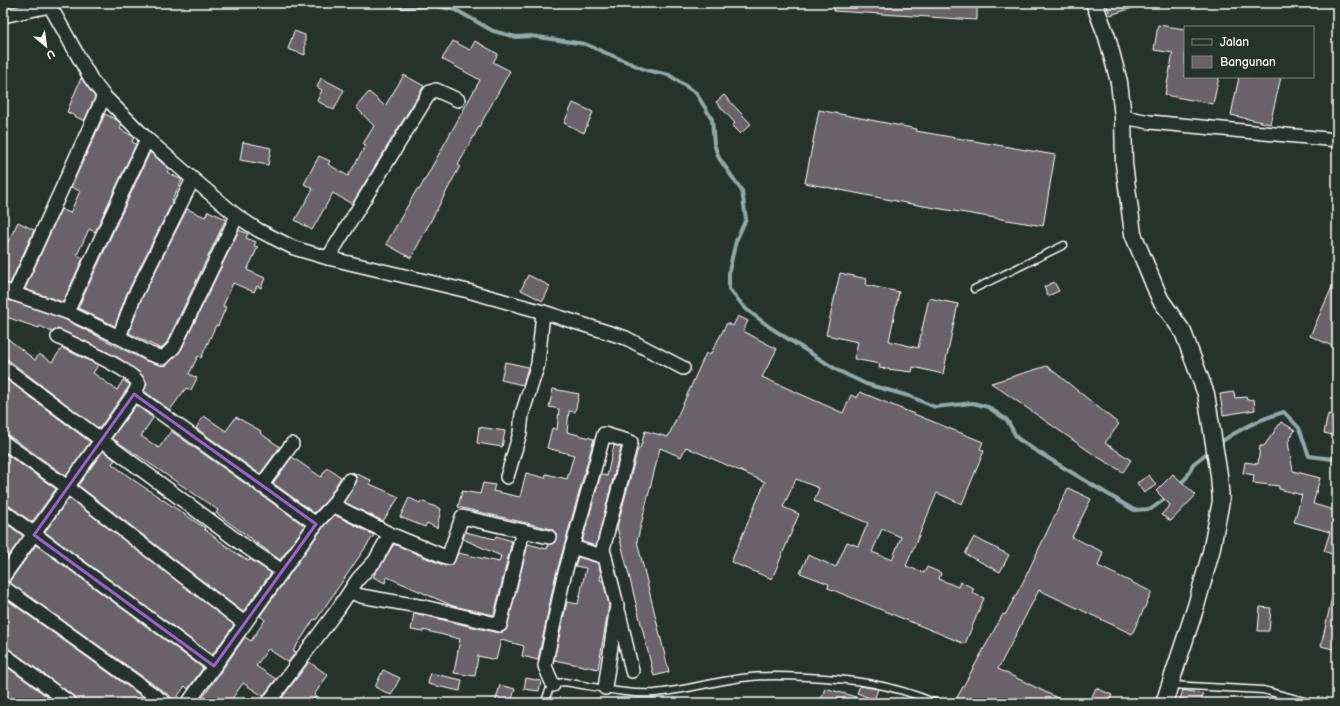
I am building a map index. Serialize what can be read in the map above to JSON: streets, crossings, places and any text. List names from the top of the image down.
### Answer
{
  "legend": ["Jalan", "Bangunan"],
  "north": "bottom right"
}
